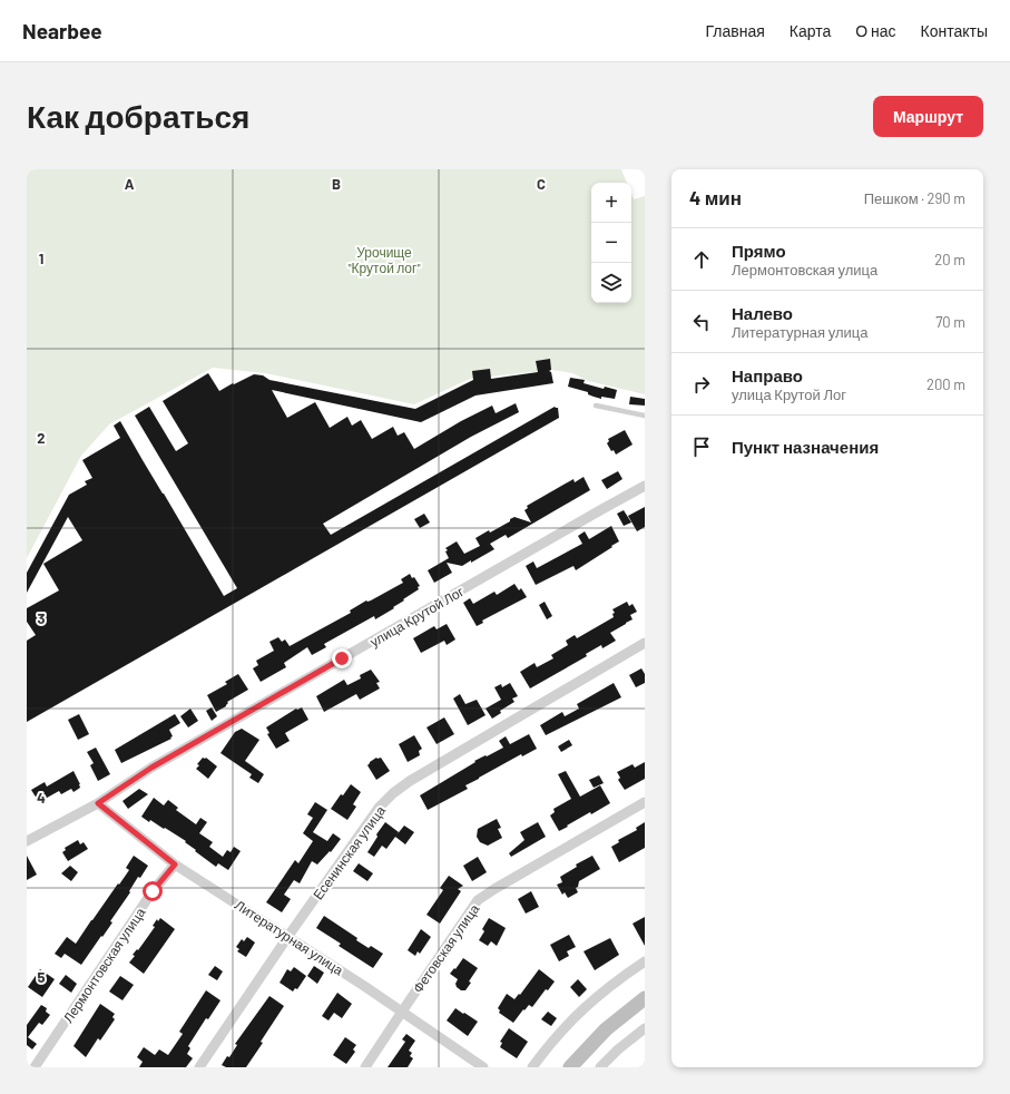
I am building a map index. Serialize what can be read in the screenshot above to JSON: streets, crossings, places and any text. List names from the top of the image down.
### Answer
{
  "streets": {
    "street": [
      "улица Крутой Лог",
      "Есенинская улица",
      "Литературная улица",
      "Фетовская улица",
      "Лермонтовская улица"
    ]
  },
  "crossings": [
    ["улица Крутой Лог", "Литературная улица"],
    ["Есенинская улица", "Литературная улица"],
    ["Литературная улица", "Фетовская улица"],
    ["Литературная улица", "Лермонтовская улица"]
  ],
  "parks": ["Урочище \"Крутой лог\""],
  "page": {
    "header": "Nearbee",
    "nav": [
      "Главная",
      "Карта",
      "О нас",
      "Контакты"
    ],
    "buttons": "Маршрут",
    "title": "Как добраться",
    "heading": ["4 мин", "Пешком · 290 m"],
    "map_buttons": ["+", "−"],
    "list": [
      ["Прямо", "Лермонтовская улица", "20 m"],
      ["Налево", "Литературная улица", "70 m"],
      ["Направо", "улица Крутой Лог", "200 m"],
      "Пункт назначения"
    ]
  },
  "grid": {
    "columns": ["A", "B", "C"],
    "rows": [
      "1",
      "2",
      "3",
      "4",
      "5"
    ]
  }
}
